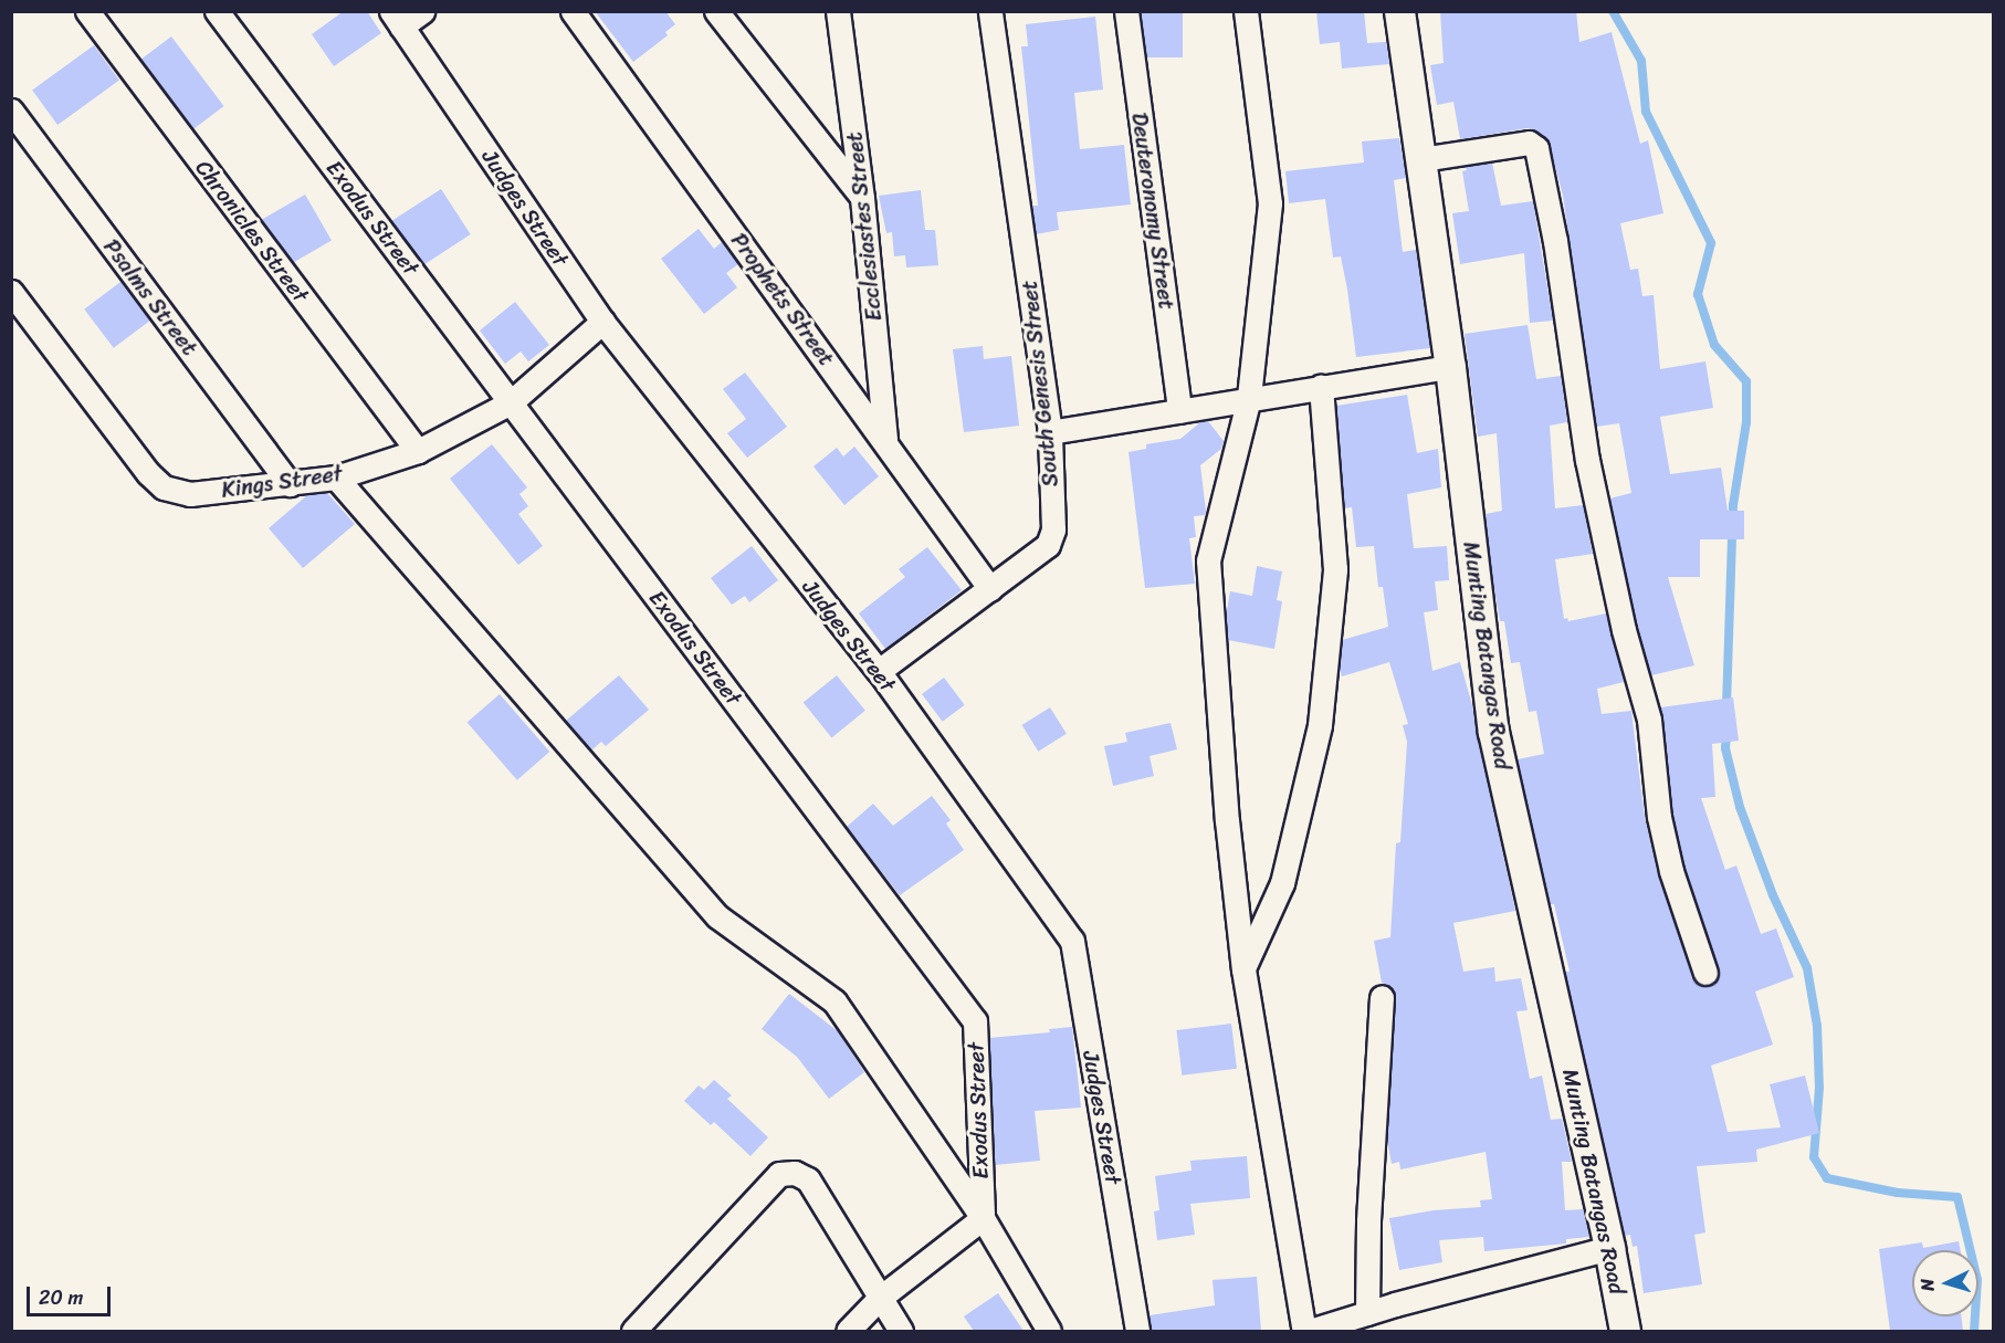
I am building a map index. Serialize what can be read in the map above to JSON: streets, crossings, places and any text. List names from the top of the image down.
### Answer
{
  "streets": {
    "street": [
      "Judges Street",
      "Deuteronomy Street",
      "Exodus Street",
      "Ecclesiastes Street",
      "Chronicles Street",
      "Psalms Street",
      "Prophets Street",
      "South Genesis Street",
      "Kings Street",
      "Munting Batangas Road"
    ]
  },
  "crossings": [
    ["Judges Street", "South Genesis Street"],
    ["Judges Street", "Kings Street"],
    ["Exodus Street", "Kings Street"],
    ["Ecclesiastes Street", "Prophets Street"],
    ["Chronicles Street", "Kings Street"],
    ["Psalms Street", "Kings Street"],
    ["Prophets Street", "South Genesis Street"]
  ],
  "scale_bar": "20 m",
  "north": "left"
}
